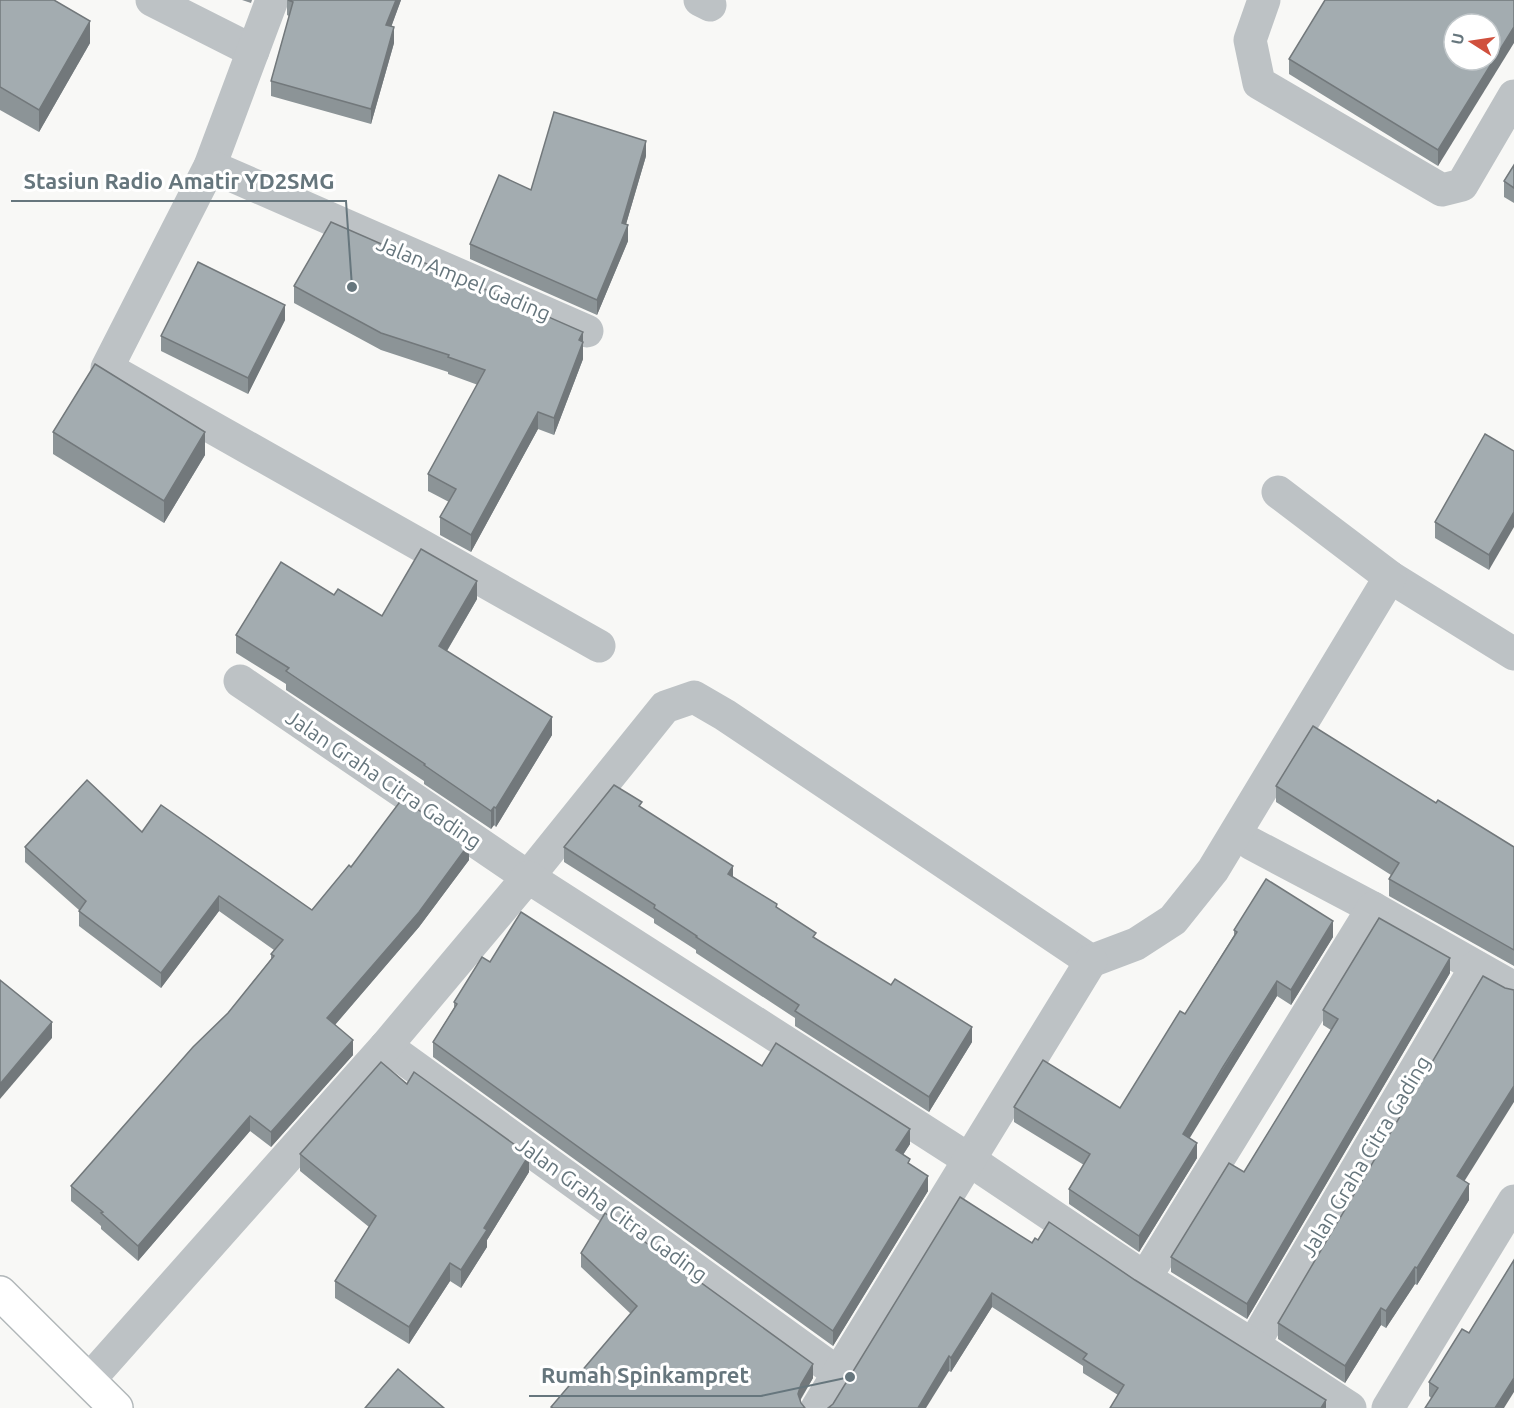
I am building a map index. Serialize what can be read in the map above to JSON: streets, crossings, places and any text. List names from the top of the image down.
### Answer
{
  "streets": {
    "street": ["Jalan Ampel Gading", "Jalan Graha Citra Gading"]
  },
  "places": ["Stasiun Radio Amatir YD2SMG", "Rumah Spinkampret"],
  "north": "left"
}
